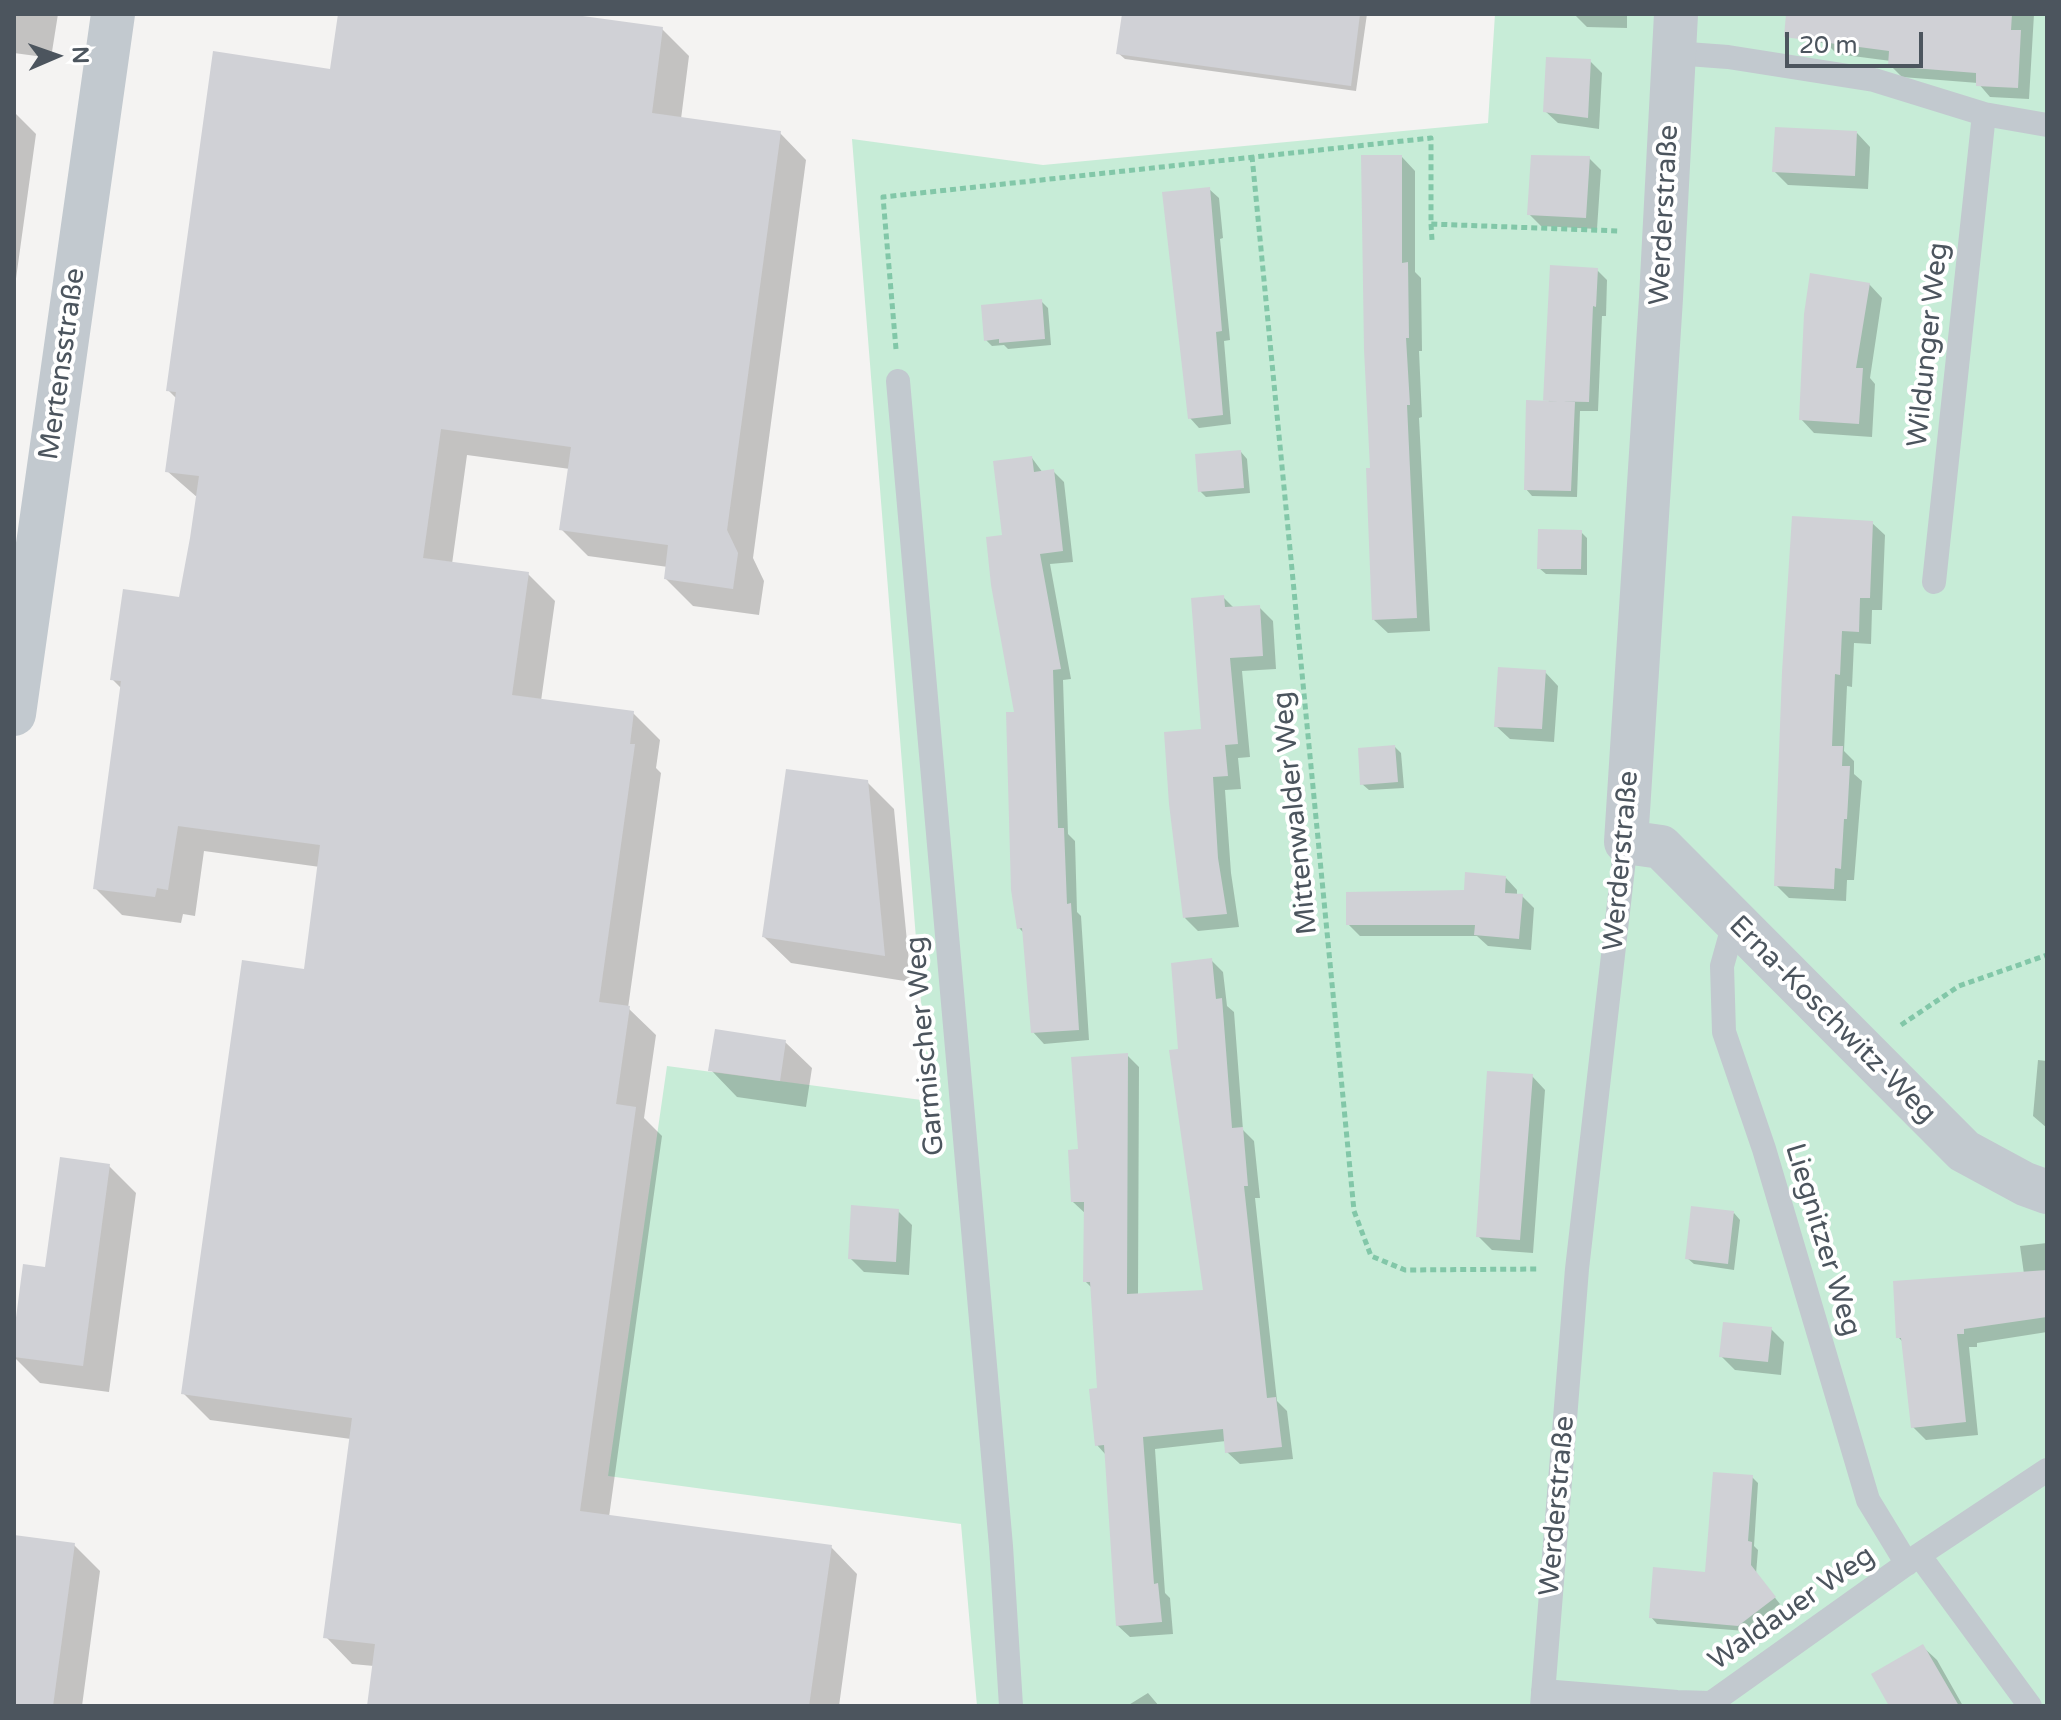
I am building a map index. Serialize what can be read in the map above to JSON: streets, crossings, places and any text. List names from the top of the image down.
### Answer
{
  "streets": {
    "street": ["Werderstraße", "Mertensstraße", "Erna-Koschwitz-Weg"],
    "lane": [
      "Wildunger Weg",
      "Garmischer Weg",
      "Liegnitzer Weg",
      "Waldauer Weg"
    ],
    "path": ["Mittenwalder Weg"]
  },
  "crossings": [
    ["Werderstraße", "Mittenwalder Weg"],
    ["Werderstraße", "Erna-Koschwitz-Weg"],
    ["Werderstraße", "Waldauer Weg"],
    ["Erna-Koschwitz-Weg", "Liegnitzer Weg"],
    ["Liegnitzer Weg", "Waldauer Weg"]
  ],
  "scale_bar": "20 m",
  "north": "right"
}
